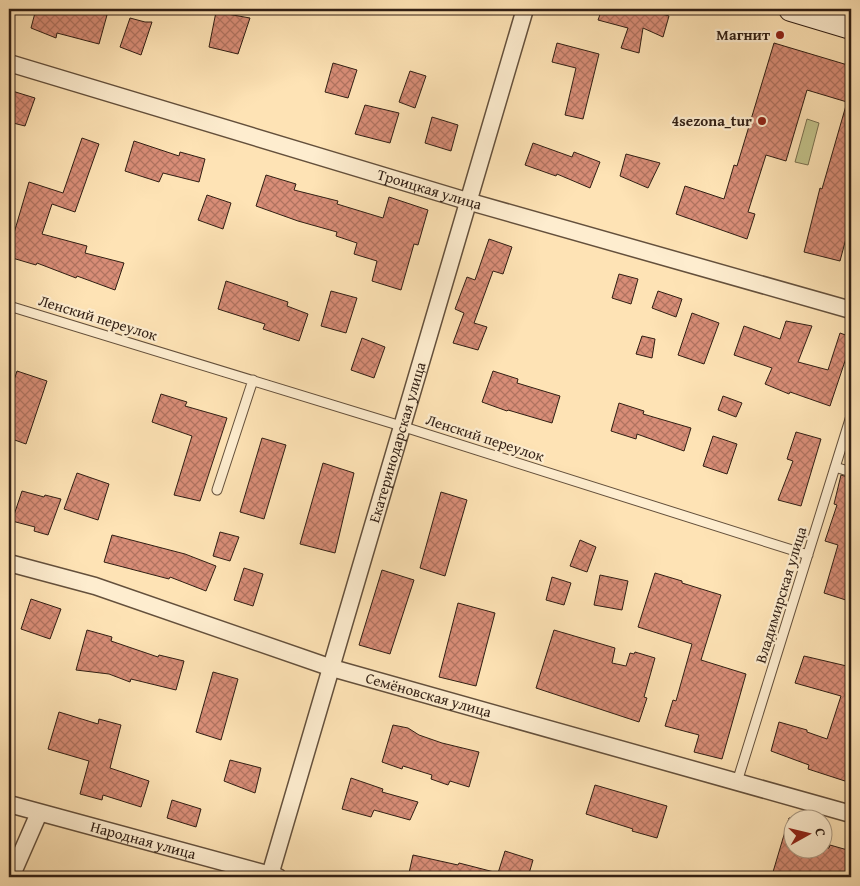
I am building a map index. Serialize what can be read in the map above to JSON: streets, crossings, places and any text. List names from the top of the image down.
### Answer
{
  "streets": {
    "street": [
      "Троицкая улица",
      "Екатеринодарская улица",
      "Семёновская улица",
      "Народная улица"
    ],
    "lane": ["Ленский переулок", "Владимирская улица"]
  },
  "crossings": [
    ["Троицкая улица", "Екатеринодарская улица"],
    ["Ленский переулок", "Екатеринодарская улица"],
    ["Ленский переулок", "Владимирская улица"],
    ["Екатеринодарская улица", "Семёновская улица"],
    ["Екатеринодарская улица", "Народная улица"],
    ["Владимирская улица", "Семёновская улица"]
  ],
  "places": ["Магнит", "4sezona_tur"],
  "north": "right"
}
